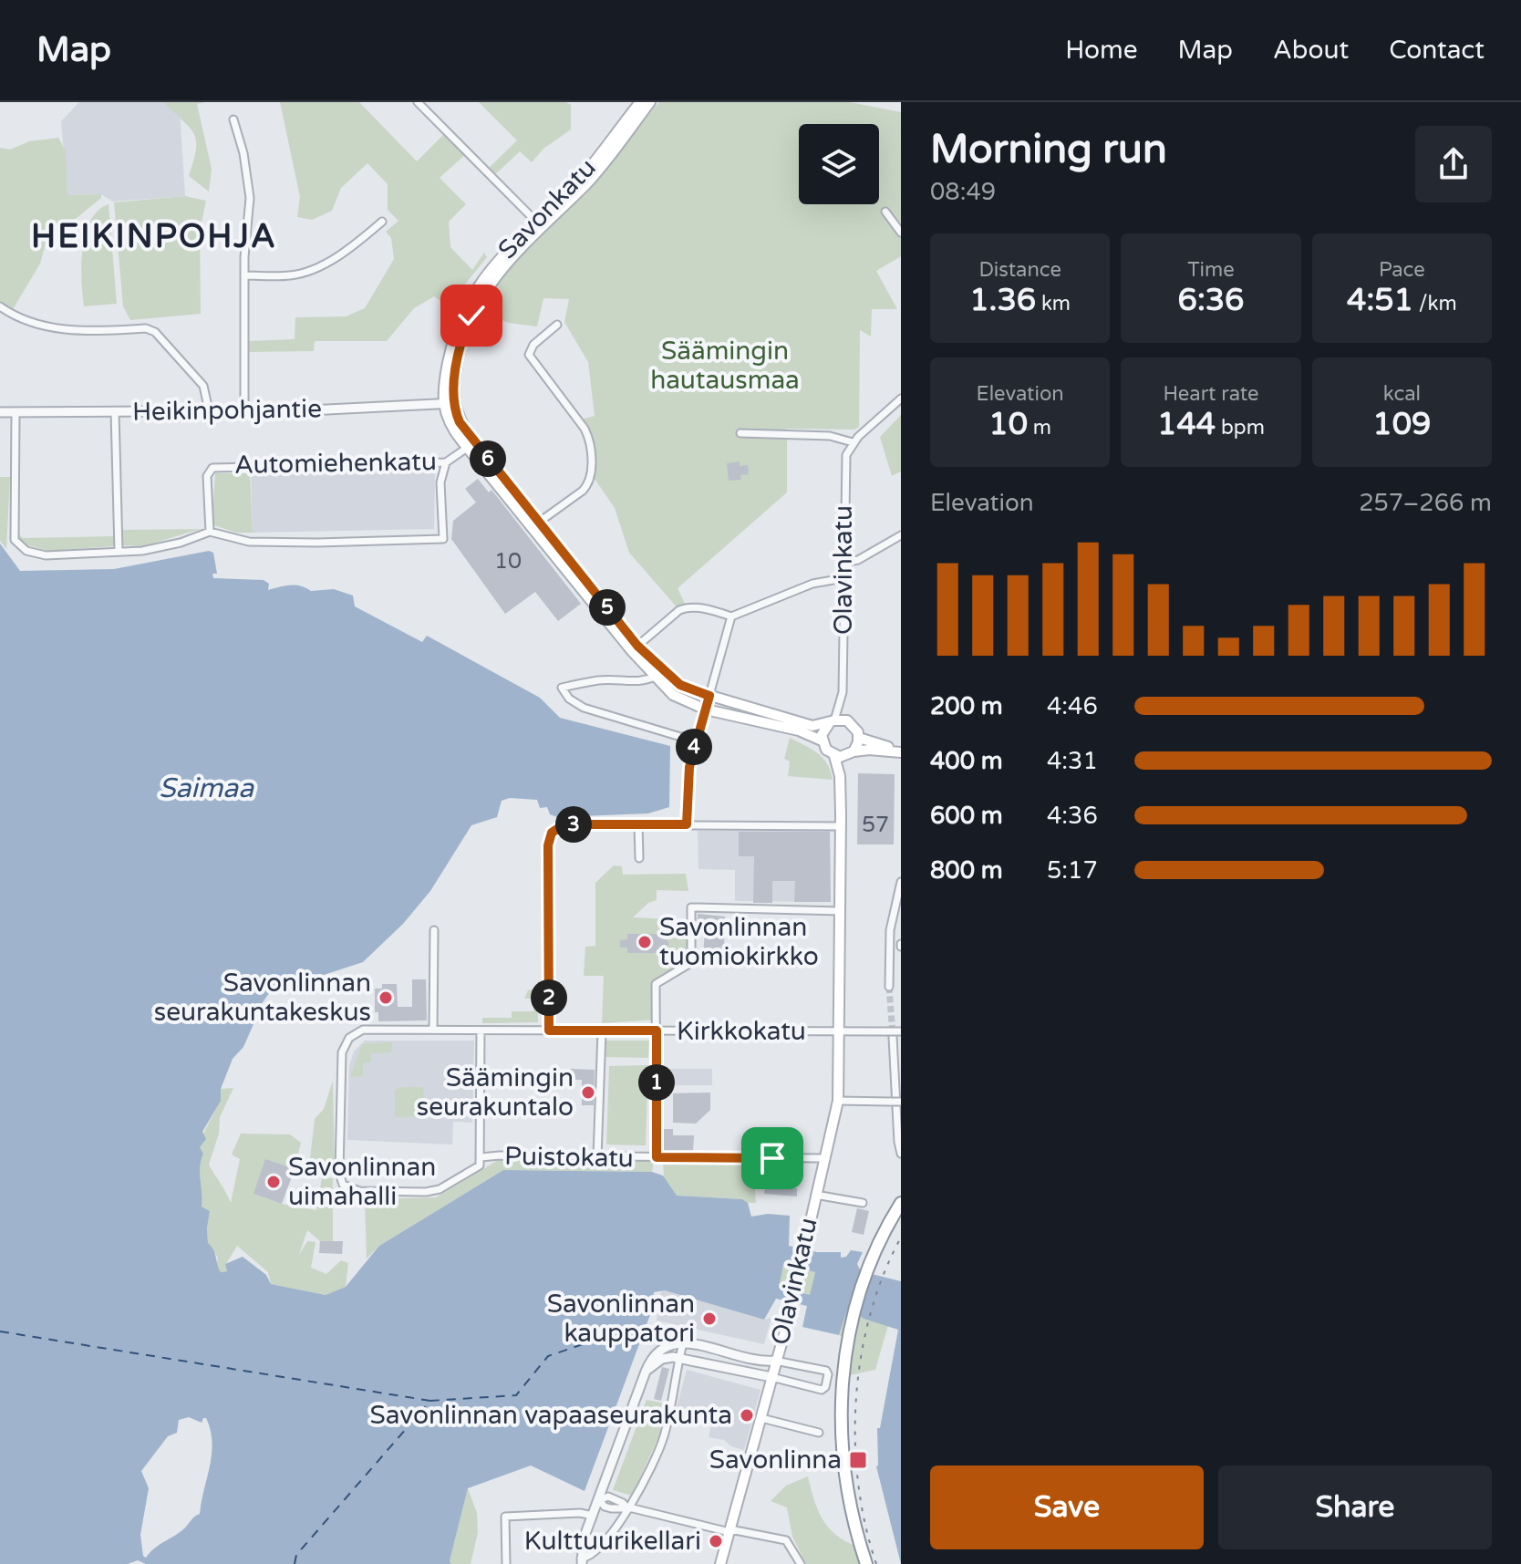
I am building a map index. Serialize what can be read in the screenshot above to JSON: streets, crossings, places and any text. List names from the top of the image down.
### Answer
{
  "streets": {
    "main road": ["Savonkatu", "Olavinkatu"],
    "street": [
      "Heikinpohjantie",
      "Automiehenkatu",
      "Kirkkokatu",
      "Puistokatu"
    ]
  },
  "crossings": [
    ["Savonkatu", "Heikinpohjantie"],
    ["Olavinkatu", "Kirkkokatu"],
    ["Olavinkatu", "Puistokatu"],
    ["Kirkkokatu", "Puistokatu"]
  ],
  "districts": ["HEIKINPOHJA"],
  "water": ["Saimaa"],
  "parks": ["Säämingin hautausmaa"],
  "places": {
    "other": [
      "Savonlinnan tuomiokirkko",
      "Savonlinnan seurakuntakeskus",
      "Säämingin seurakuntalo",
      "Savonlinnan uimahalli",
      "Savonlinnan kauppatori",
      "Savonlinnan vapaaseurakunta",
      "Kulttuurikellari"
    ],
    "transit": ["Savonlinna"]
  },
  "house_numbers": ["10", "57"],
  "page": {
    "header": "Map",
    "nav": [
      "Home",
      "Map",
      "About",
      "Contact"
    ],
    "heading": ["Morning run", "08:49"],
    "stats": [
      ["Distance", "1.36 km"],
      ["Time", "6:36"],
      ["Pace", "4:51 /km"],
      ["Elevation", "10 m"],
      ["Heart rate", "144 bpm"],
      ["kcal", "109"]
    ],
    "pins": [
      "6",
      "5",
      "4",
      "3",
      "2",
      "1"
    ],
    "chart": ["Elevation", "257–266 m"],
    "list": [
      {
        "name": "200 m",
        "note": "4:46"
      },
      {
        "name": "400 m",
        "note": "4:31"
      },
      {
        "name": "600 m",
        "note": "4:36"
      },
      {
        "name": "800 m",
        "note": "5:17"
      }
    ],
    "buttons": ["Save", "Share"]
  }
}
